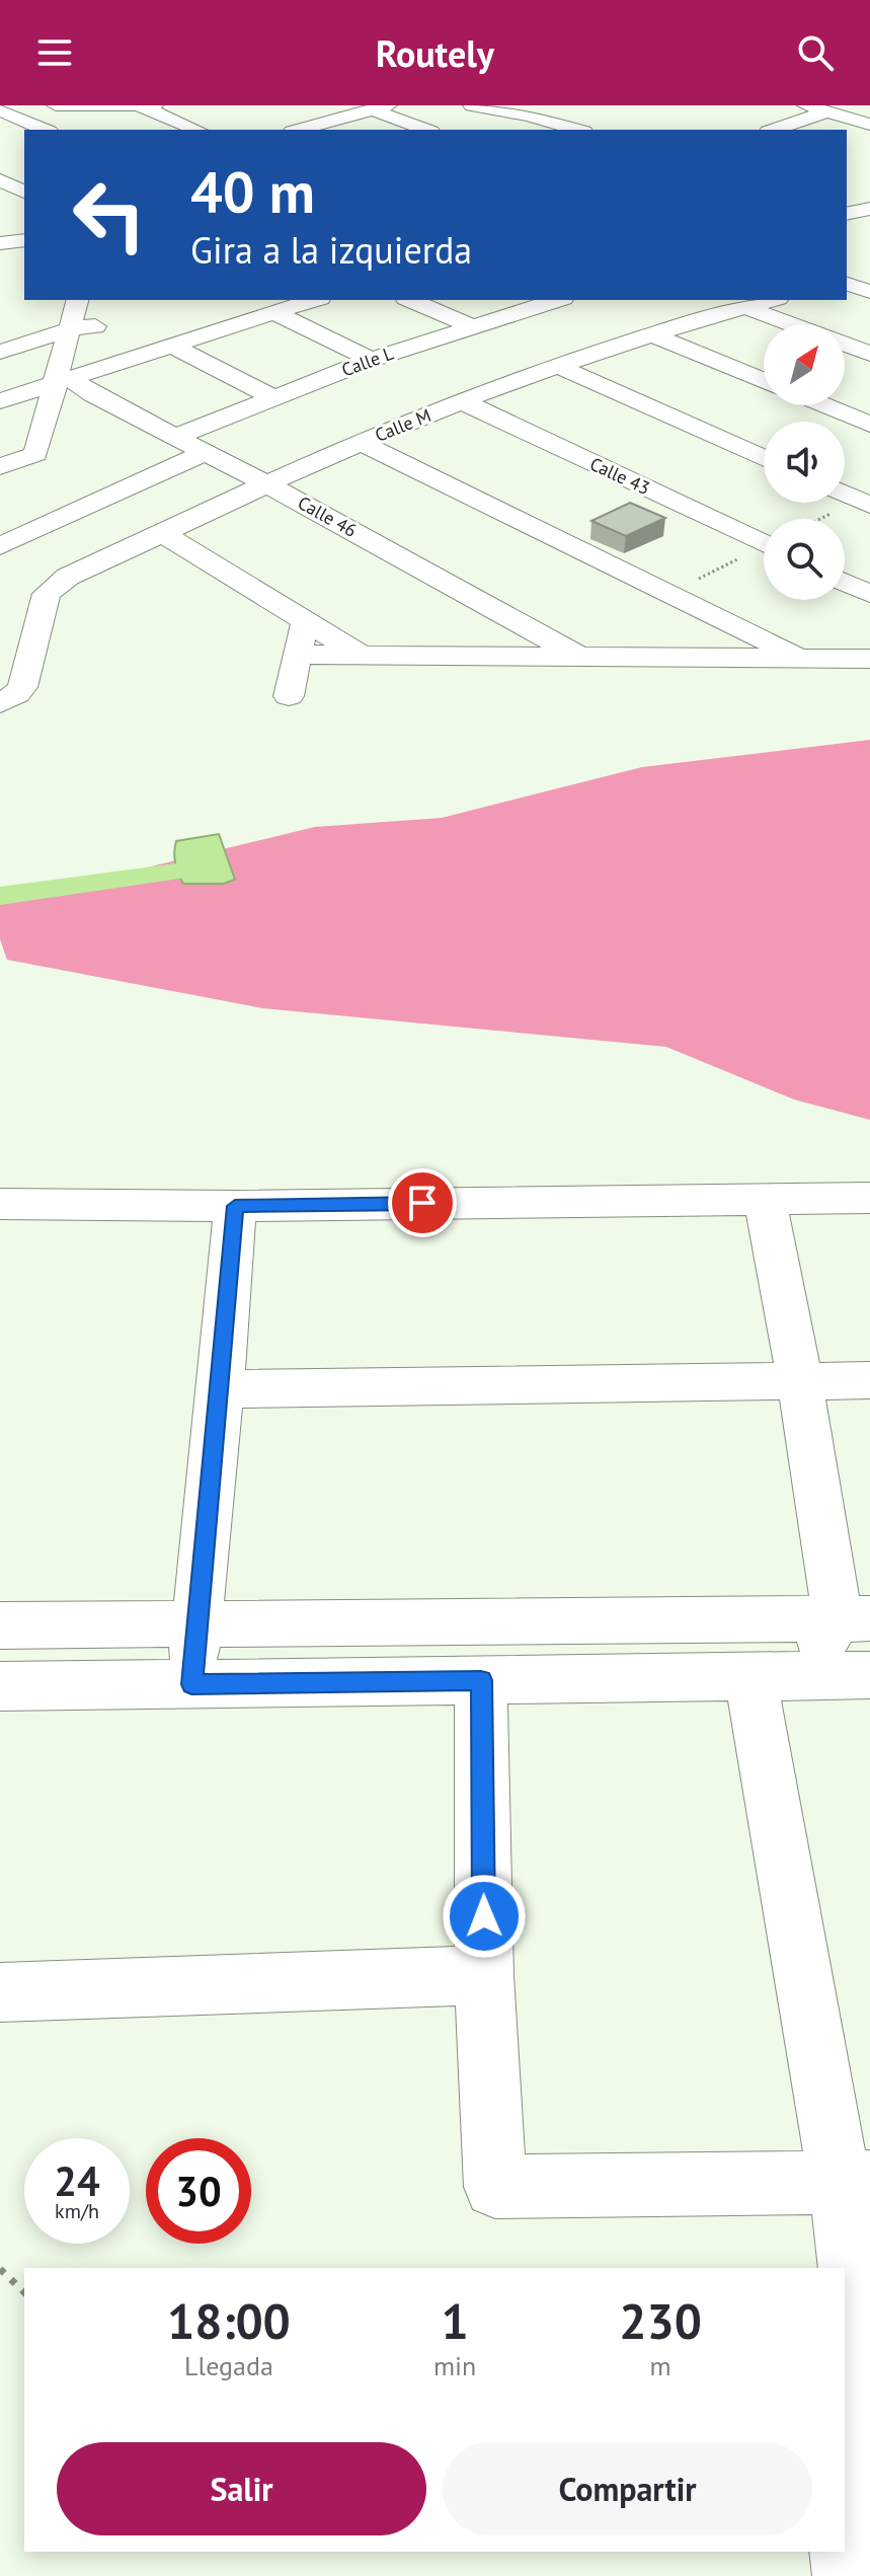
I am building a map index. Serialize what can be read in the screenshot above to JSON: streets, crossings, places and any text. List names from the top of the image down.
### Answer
{
  "streets": {
    "street": [
      "Calle L",
      "Calle M",
      "Calle 43",
      "Calle 46"
    ]
  },
  "crossings": [
    ["Calle L", "Calle 46"],
    ["Calle M", "Calle 43"],
    ["Calle M", "Calle 46"]
  ],
  "north": "top right",
  "page": {
    "header": "Routely",
    "turn": ["40 m", "Gira a la izquierda"],
    "speed": "24 km/h",
    "limit": "30",
    "eta": [
      "18:00",
      "Llegada",
      "1",
      "min",
      "230",
      "m"
    ],
    "buttons": ["Salir", "Compartir"]
  }
}
